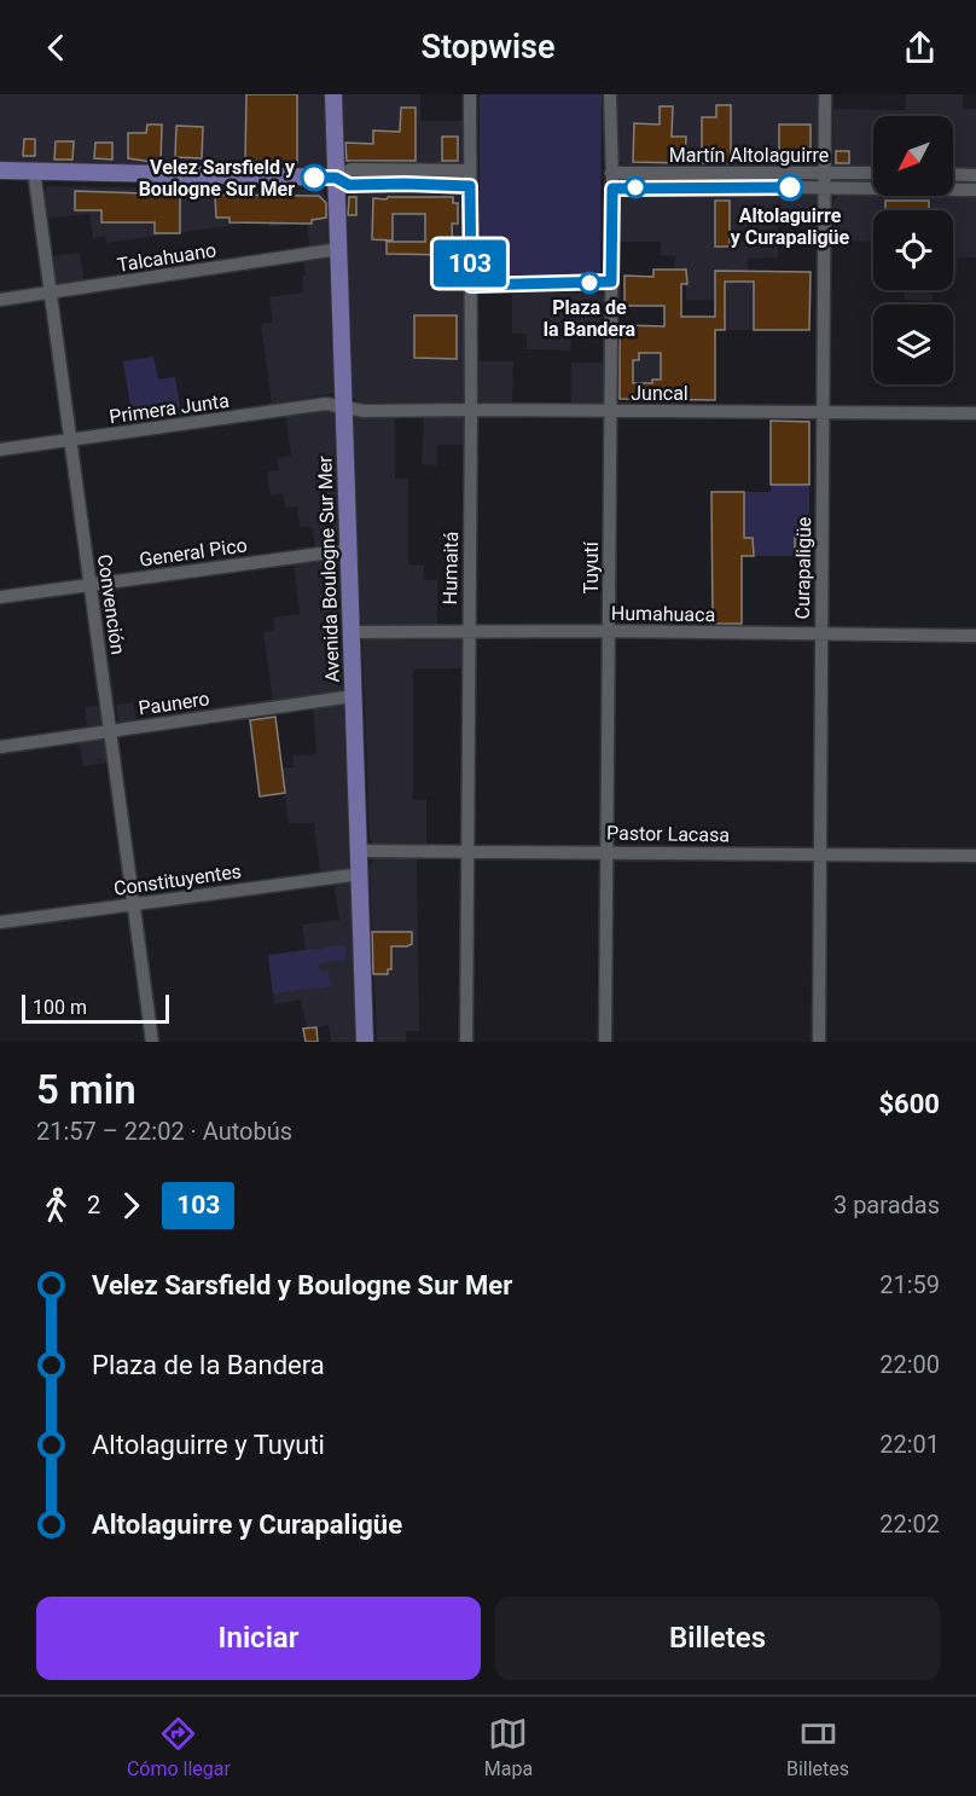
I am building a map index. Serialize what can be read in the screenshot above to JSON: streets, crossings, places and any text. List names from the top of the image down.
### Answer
{
  "streets": {
    "main road": ["Avenida Boulogne Sur Mer"],
    "street": [
      "Martín Altolaguirre",
      "Talcahuano",
      "Juncal",
      "Primera Junta",
      "General Pico",
      "Humaitá",
      "Tuyutí",
      "Curapaligüe",
      "Convención",
      "Humahuaca",
      "Paunero",
      "Pastor Lacasa",
      "Constituyentes"
    ]
  },
  "crossings": [
    ["Martín Altolaguirre", "Tuyutí"],
    ["Martín Altolaguirre", "Curapaligüe"],
    ["Talcahuano", "Avenida Boulogne Sur Mer"],
    ["Talcahuano", "Convención"],
    ["Juncal", "Primera Junta"],
    ["Juncal", "Humaitá"],
    ["Juncal", "Tuyutí"],
    ["Juncal", "Curapaligüe"],
    ["Juncal", "Avenida Boulogne Sur Mer"],
    ["Primera Junta", "Avenida Boulogne Sur Mer"],
    ["Primera Junta", "Convención"],
    ["General Pico", "Avenida Boulogne Sur Mer"],
    ["General Pico", "Convención"],
    ["Humaitá", "Humahuaca"],
    ["Humaitá", "Pastor Lacasa"],
    ["Tuyutí", "Humahuaca"],
    ["Tuyutí", "Pastor Lacasa"],
    ["Curapaligüe", "Humahuaca"],
    ["Curapaligüe", "Pastor Lacasa"],
    ["Avenida Boulogne Sur Mer", "Humahuaca"],
    ["Avenida Boulogne Sur Mer", "Paunero"],
    ["Avenida Boulogne Sur Mer", "Pastor Lacasa"],
    ["Avenida Boulogne Sur Mer", "Constituyentes"],
    ["Convención", "Paunero"],
    ["Convención", "Constituyentes"]
  ],
  "places": ["Velez Sarsfield y Boulogne Sur Mer", "Altolaguirre y Curapaligüe", "Plaza de la Bandera"],
  "lines": ["bus line 103"],
  "scale_bar": "100 m",
  "north": "bottom left",
  "page": {
    "header": "Stopwise",
    "on_map": "103",
    "scale": "100 m",
    "heading": ["5 min", "21:57 – 22:02 · Autobús", "$600"],
    "legs": ["2", "103", "3 paradas"],
    "list": [
      {
        "name": "Velez Sarsfield y Boulogne Sur Mer",
        "value": "21:59"
      },
      {
        "name": "Plaza de la Bandera",
        "value": "22:00"
      },
      {
        "name": "Altolaguirre y Tuyuti",
        "value": "22:01"
      },
      {
        "name": "Altolaguirre y Curapaligüe",
        "value": "22:02"
      }
    ],
    "buttons": ["Iniciar", "Billetes"],
    "tabs": ["Cómo llegar", "Mapa", "Billetes"]
  }
}
